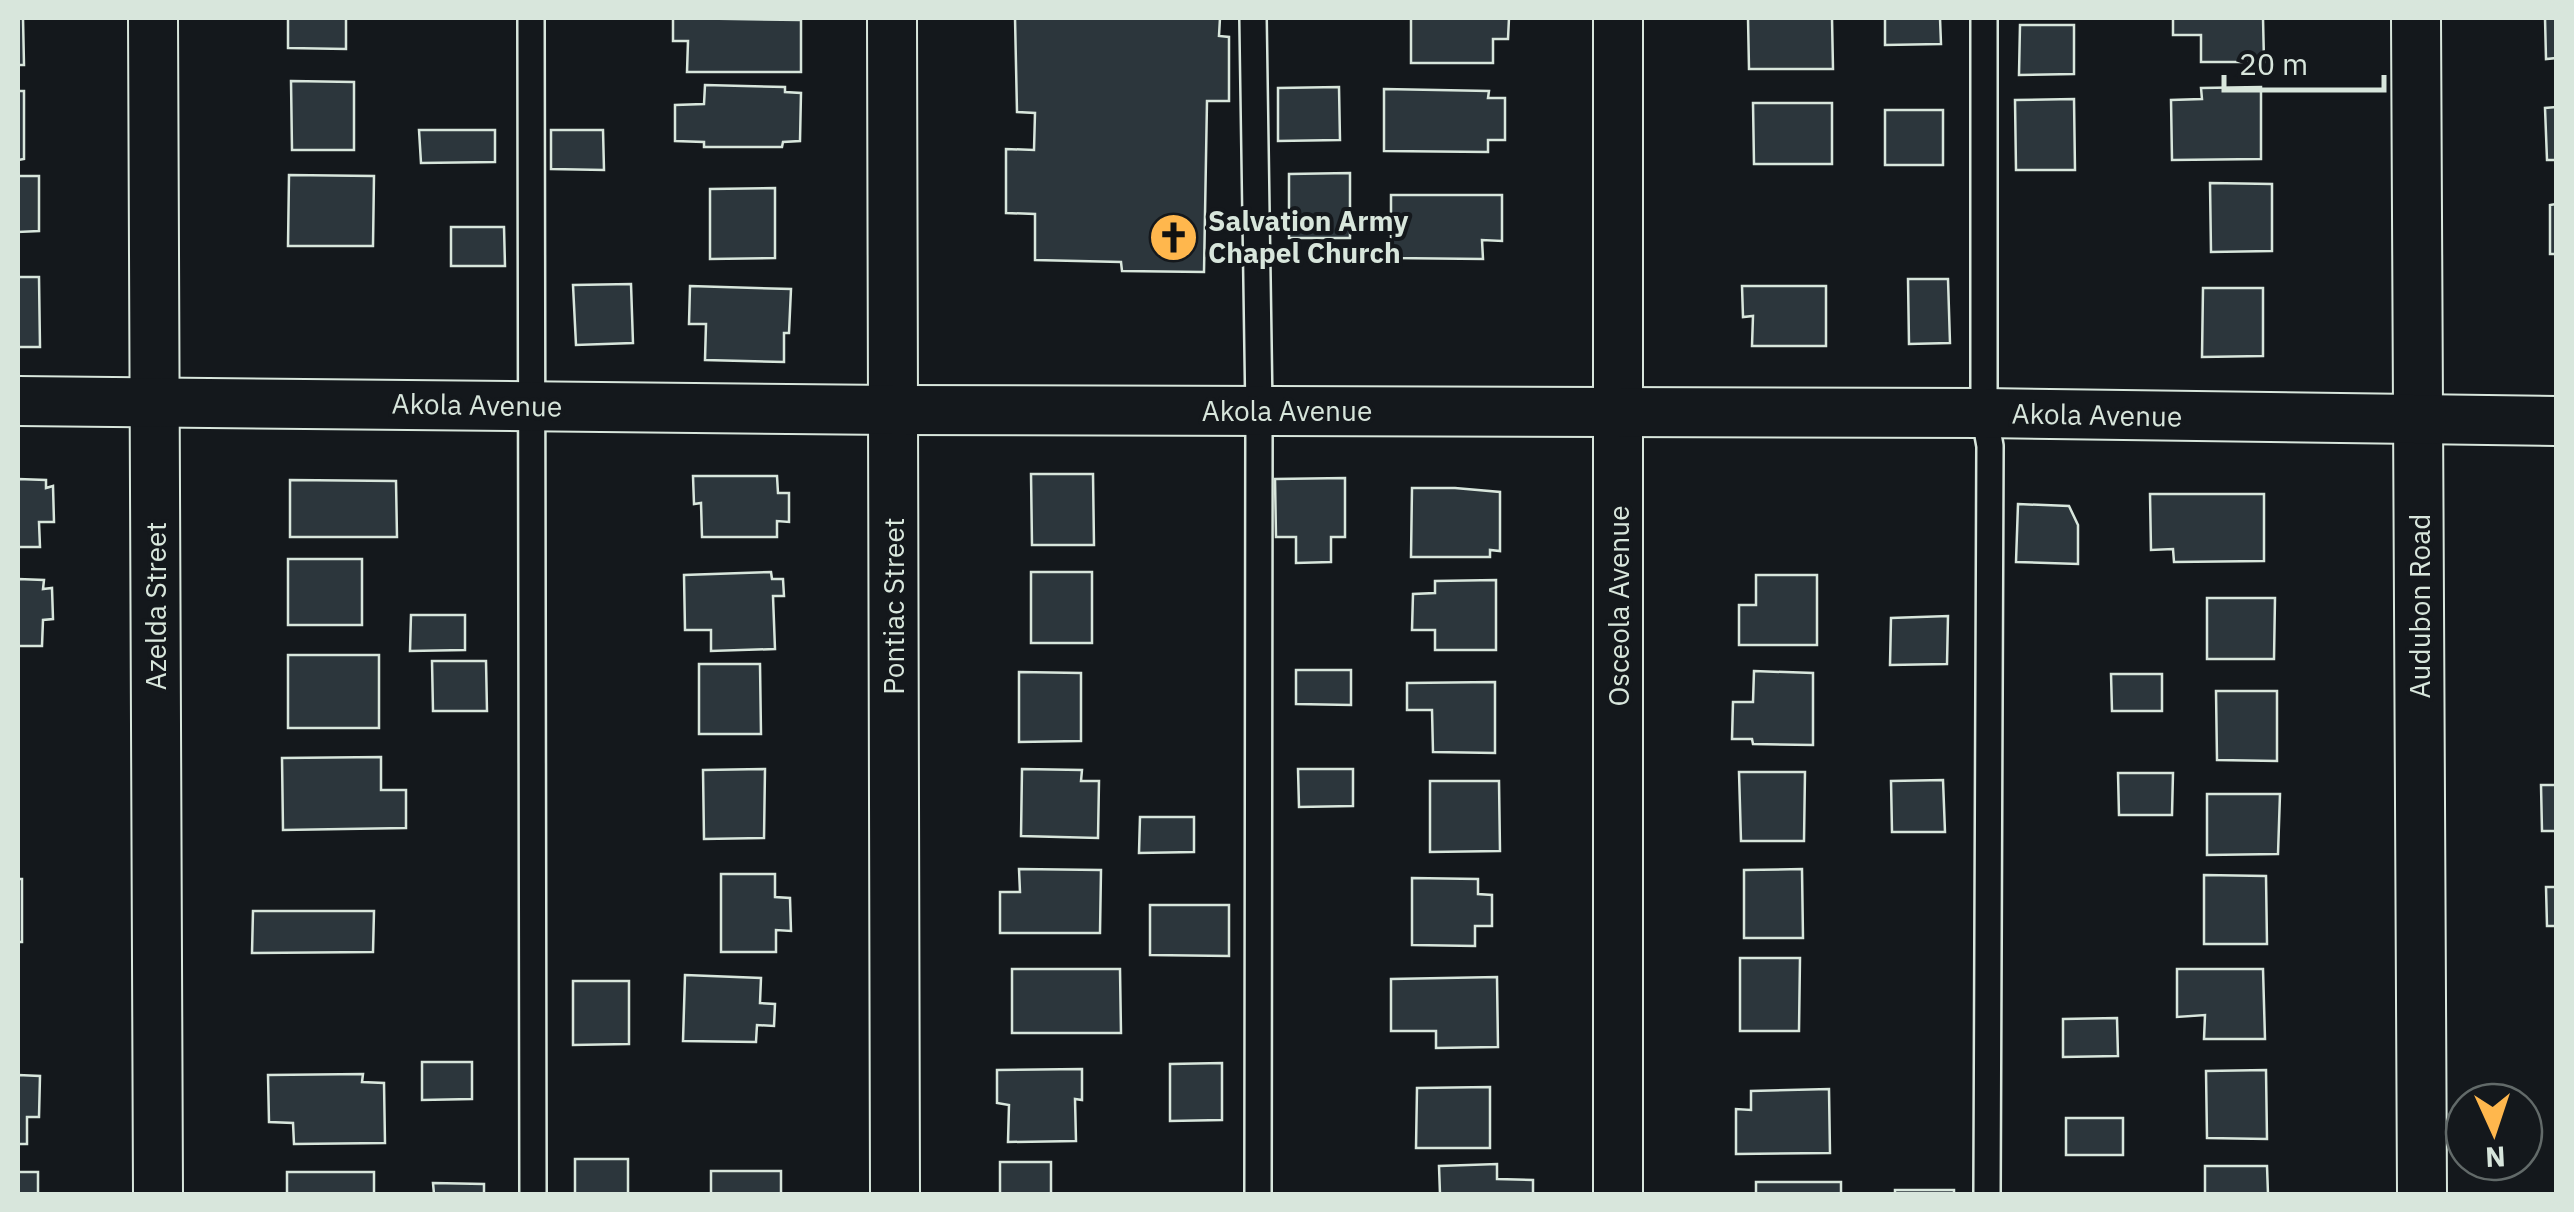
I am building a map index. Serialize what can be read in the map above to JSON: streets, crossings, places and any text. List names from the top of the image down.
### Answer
{
  "streets": {
    "street": [
      "Akola Avenue",
      "Azelda Street",
      "Pontiac Street",
      "Osceola Avenue",
      "Audubon Road"
    ]
  },
  "crossings": [
    ["Akola Avenue", "Azelda Street"],
    ["Akola Avenue", "Pontiac Street"],
    ["Akola Avenue", "Osceola Avenue"],
    ["Akola Avenue", "Audubon Road"]
  ],
  "places": {
    "church": ["Salvation Army Chapel Church"]
  },
  "scale_bar": "20 m",
  "north": "bottom"
}
